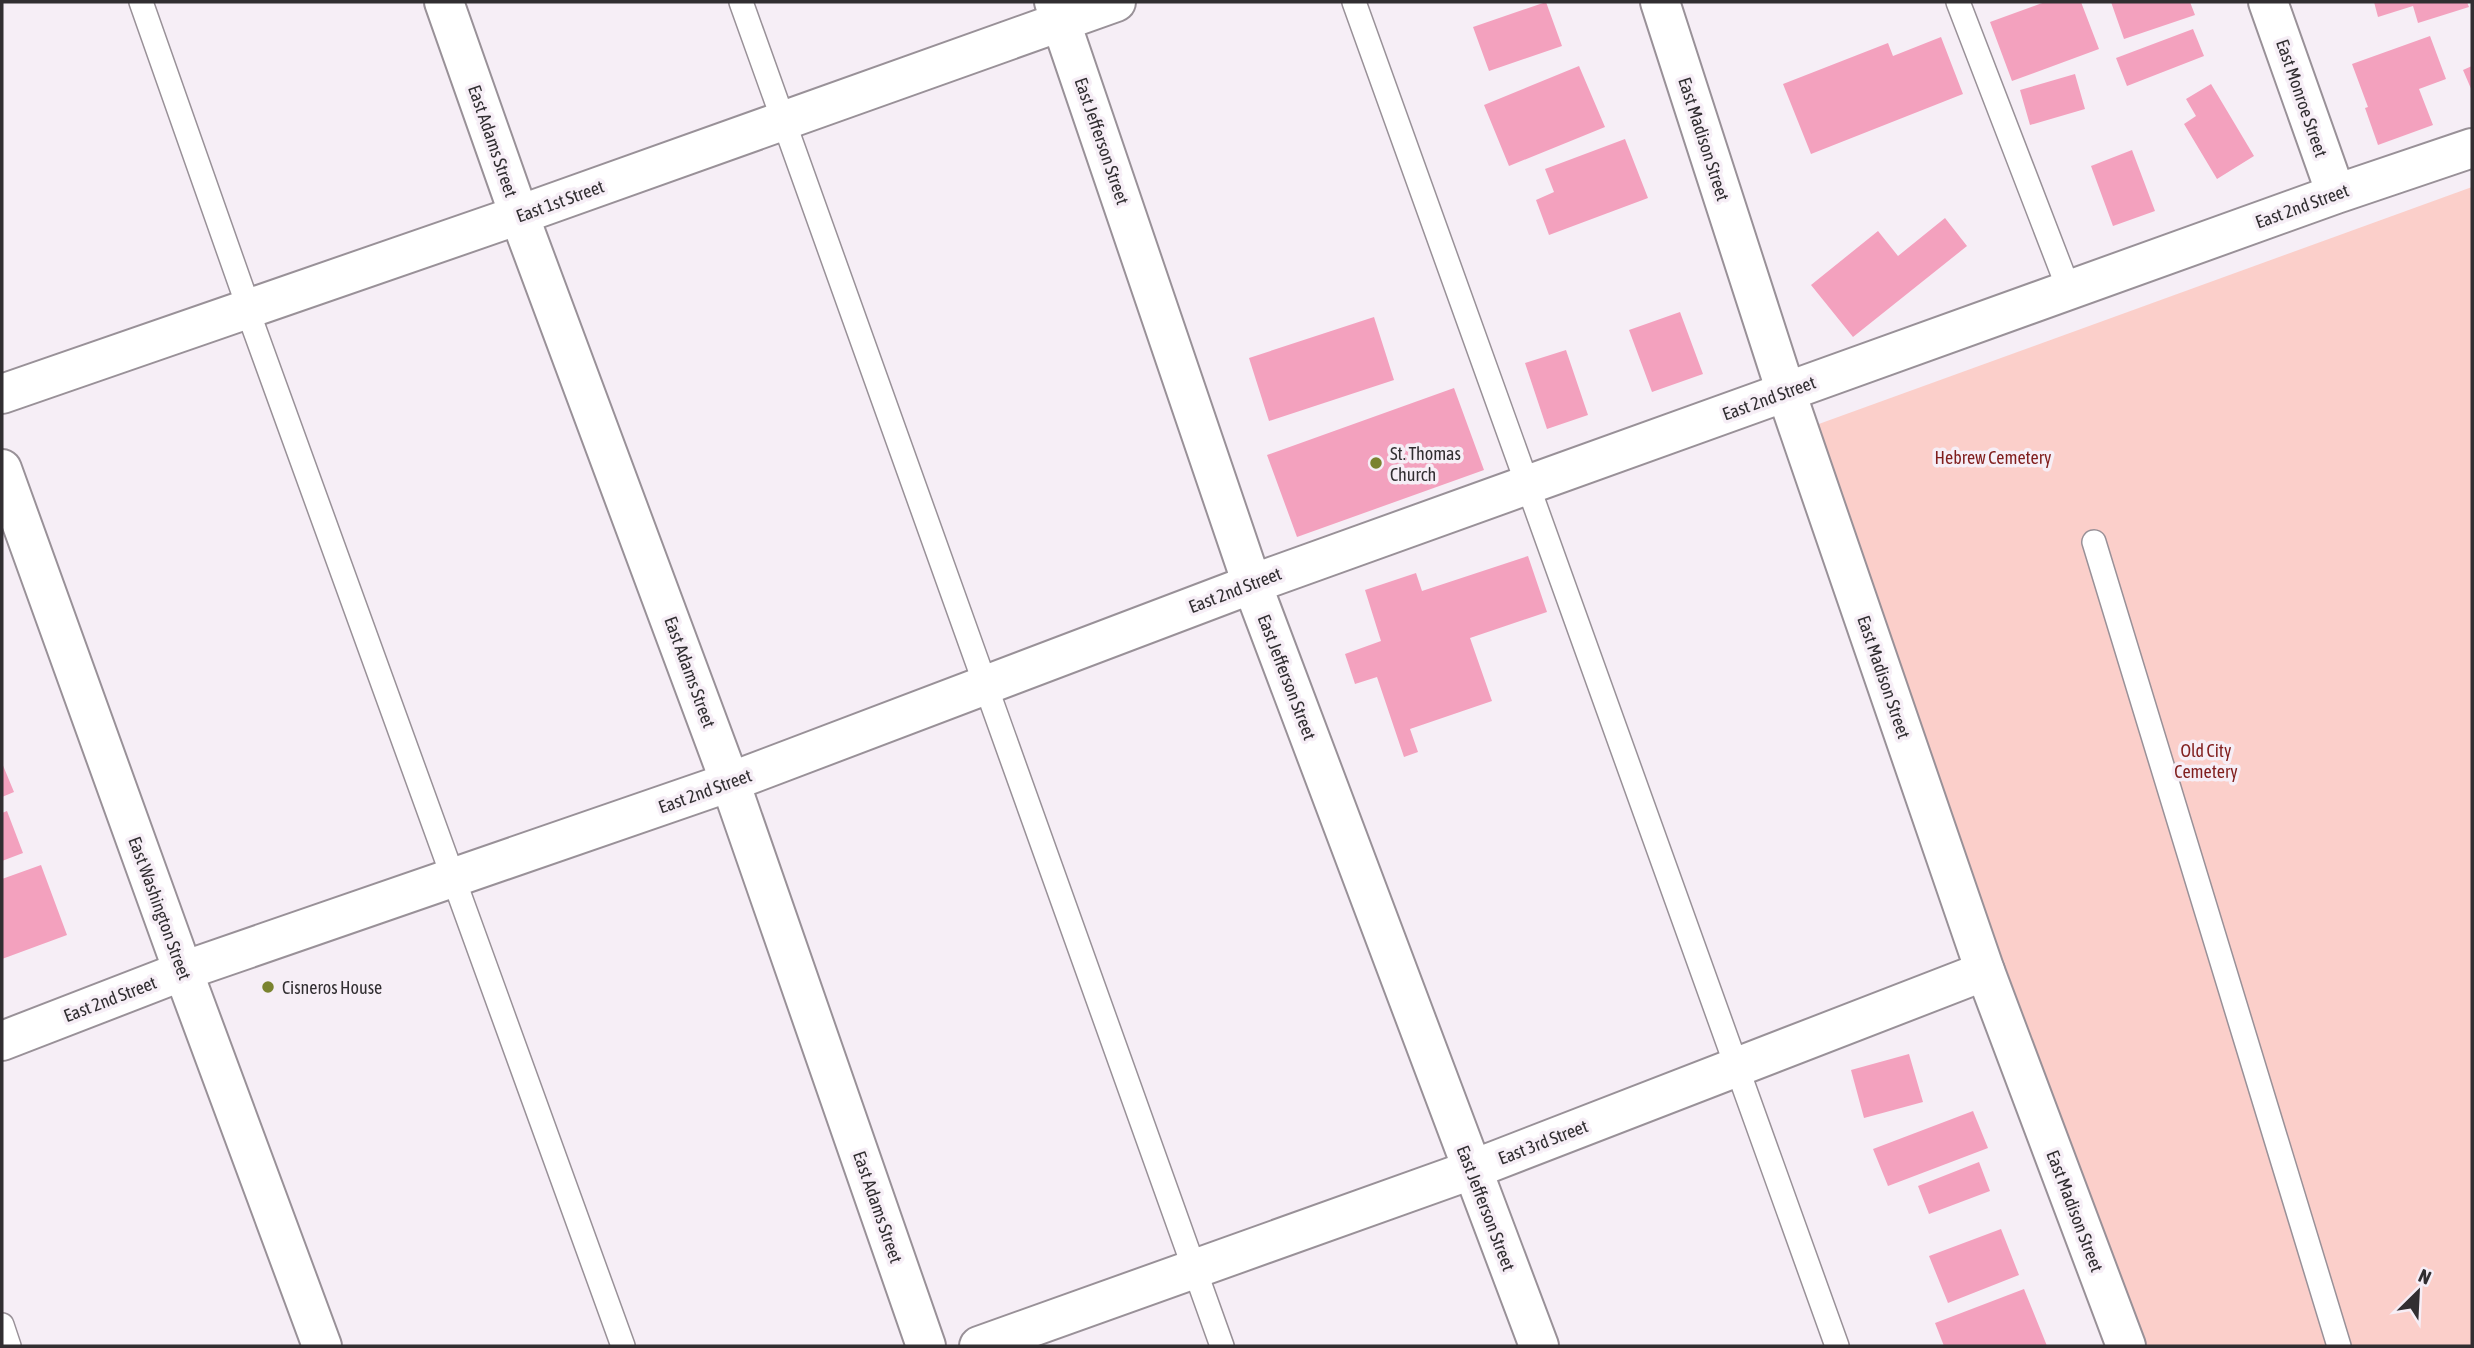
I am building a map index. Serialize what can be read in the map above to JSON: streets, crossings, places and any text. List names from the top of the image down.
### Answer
{
  "streets": {
    "street": [
      "East Monroe Street",
      "East Madison Street",
      "East Adams Street",
      "East Jefferson Street",
      "East 1st Street",
      "East 2nd Street",
      "East Washington Street",
      "East 3rd Street"
    ]
  },
  "crossings": [
    ["East Monroe Street", "East 2nd Street"],
    ["East Madison Street", "East 2nd Street"],
    ["East Madison Street", "East 3rd Street"],
    ["East Adams Street", "East 1st Street"],
    ["East Adams Street", "East 2nd Street"],
    ["East Jefferson Street", "East 1st Street"],
    ["East Jefferson Street", "East 2nd Street"],
    ["East Jefferson Street", "East 3rd Street"],
    ["East 2nd Street", "East Washington Street"]
  ],
  "parks": ["Hebrew Cemetery", "Old City Cemetery"],
  "places": ["St. Thomas Church", "Cisneros House"],
  "north": "top right"
}
